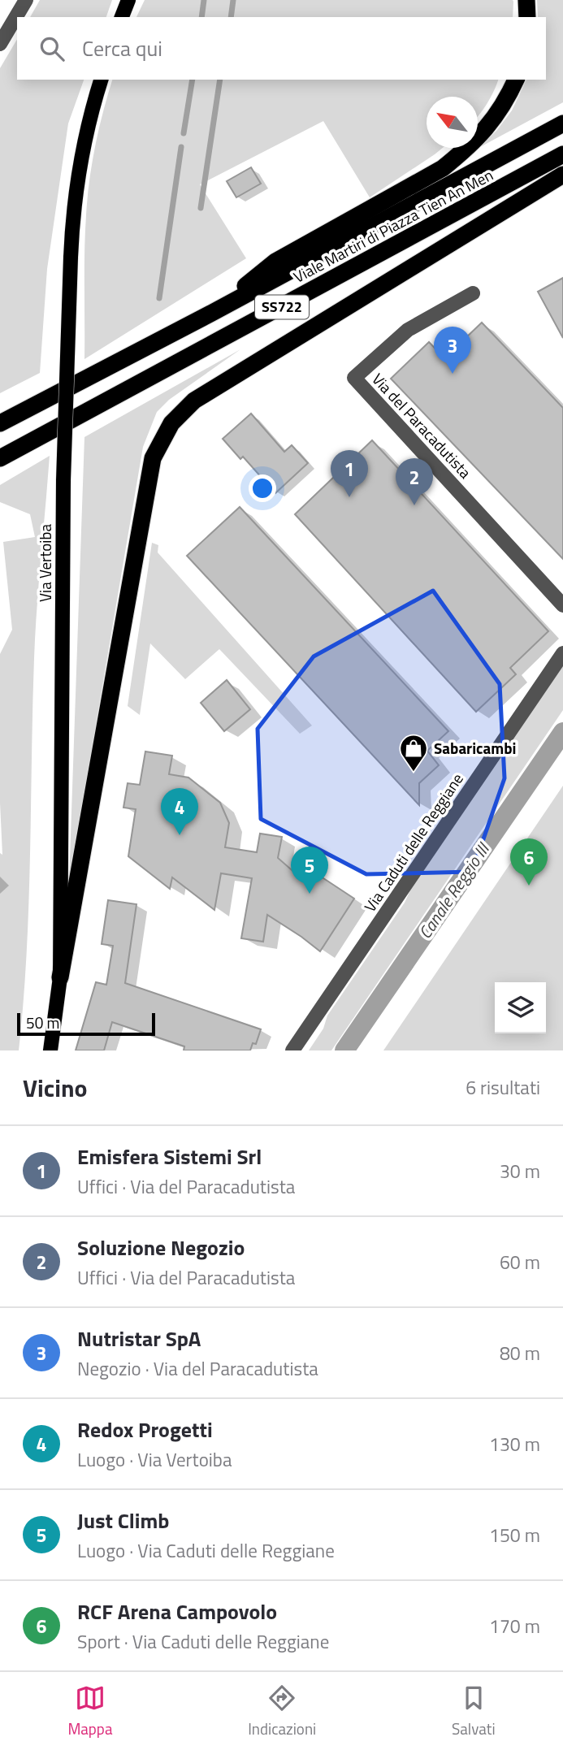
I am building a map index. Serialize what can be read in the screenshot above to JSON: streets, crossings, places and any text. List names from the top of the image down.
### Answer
{
  "streets": {
    "highway": ["Viale Martiri di Piazza Tien An Men", "SS722"],
    "main road": ["Via Vertoiba"],
    "street": ["Via del Paracadutista", "Via Caduti delle Reggiane"]
  },
  "crossings": [
    ["Viale Martiri di Piazza Tien An Men", "SS722"]
  ],
  "water": ["Canale Reggio III"],
  "places": {
    "shop": ["Sabaricambi"]
  },
  "scale_bar": "50 m",
  "north": "top left",
  "page": {
    "search": "Cerca qui",
    "pins": [
      "3",
      "1",
      "2",
      "4",
      "6",
      "5"
    ],
    "scale": "50 m",
    "heading": ["Vicino", "6 risultati"],
    "list": [
      {
        "mark": "1",
        "name": "Emisfera Sistemi Srl",
        "note": "Uffici · Via del Paracadutista",
        "value": "30 m"
      },
      {
        "mark": "2",
        "name": "Soluzione Negozio",
        "note": "Uffici · Via del Paracadutista",
        "value": "60 m"
      },
      {
        "mark": "3",
        "name": "Nutristar SpA",
        "note": "Negozio · Via del Paracadutista",
        "value": "80 m"
      },
      {
        "mark": "4",
        "name": "Redox Progetti",
        "note": "Luogo · Via Vertoiba",
        "value": "130 m"
      },
      {
        "mark": "5",
        "name": "Just Climb",
        "note": "Luogo · Via Caduti delle Reggiane",
        "value": "150 m"
      },
      {
        "mark": "6",
        "name": "RCF Arena Campovolo",
        "note": "Sport · Via Caduti delle Reggiane",
        "value": "170 m"
      }
    ],
    "nav": ["Mappa", "Indicazioni", "Salvati"]
  }
}
